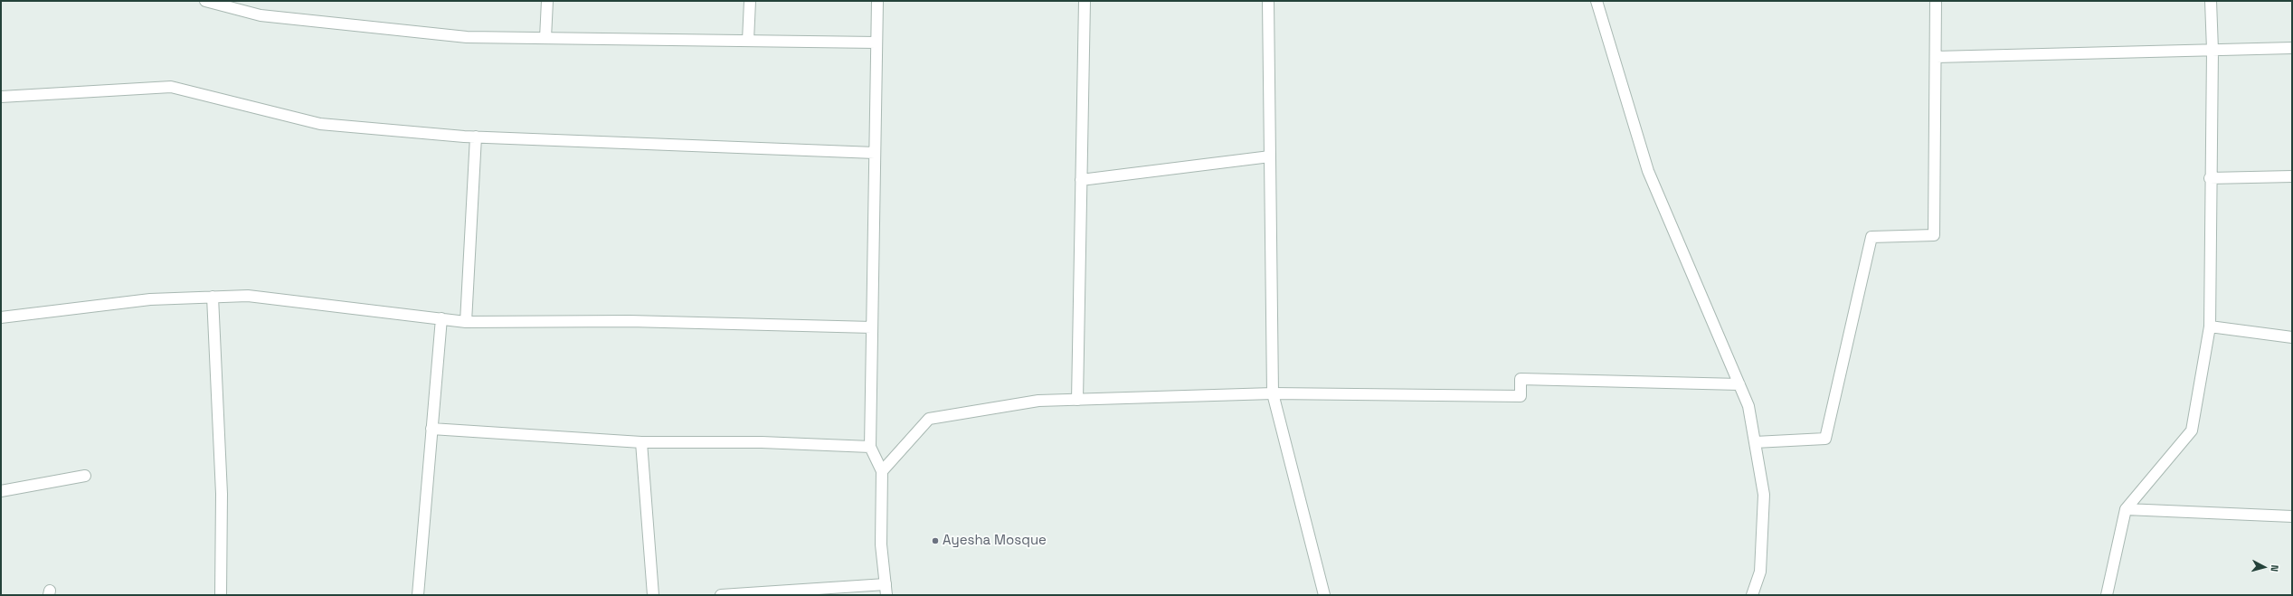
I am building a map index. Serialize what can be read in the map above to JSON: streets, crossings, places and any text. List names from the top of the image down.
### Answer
{
  "places": ["Ayesha Mosque"],
  "north": "right"
}
